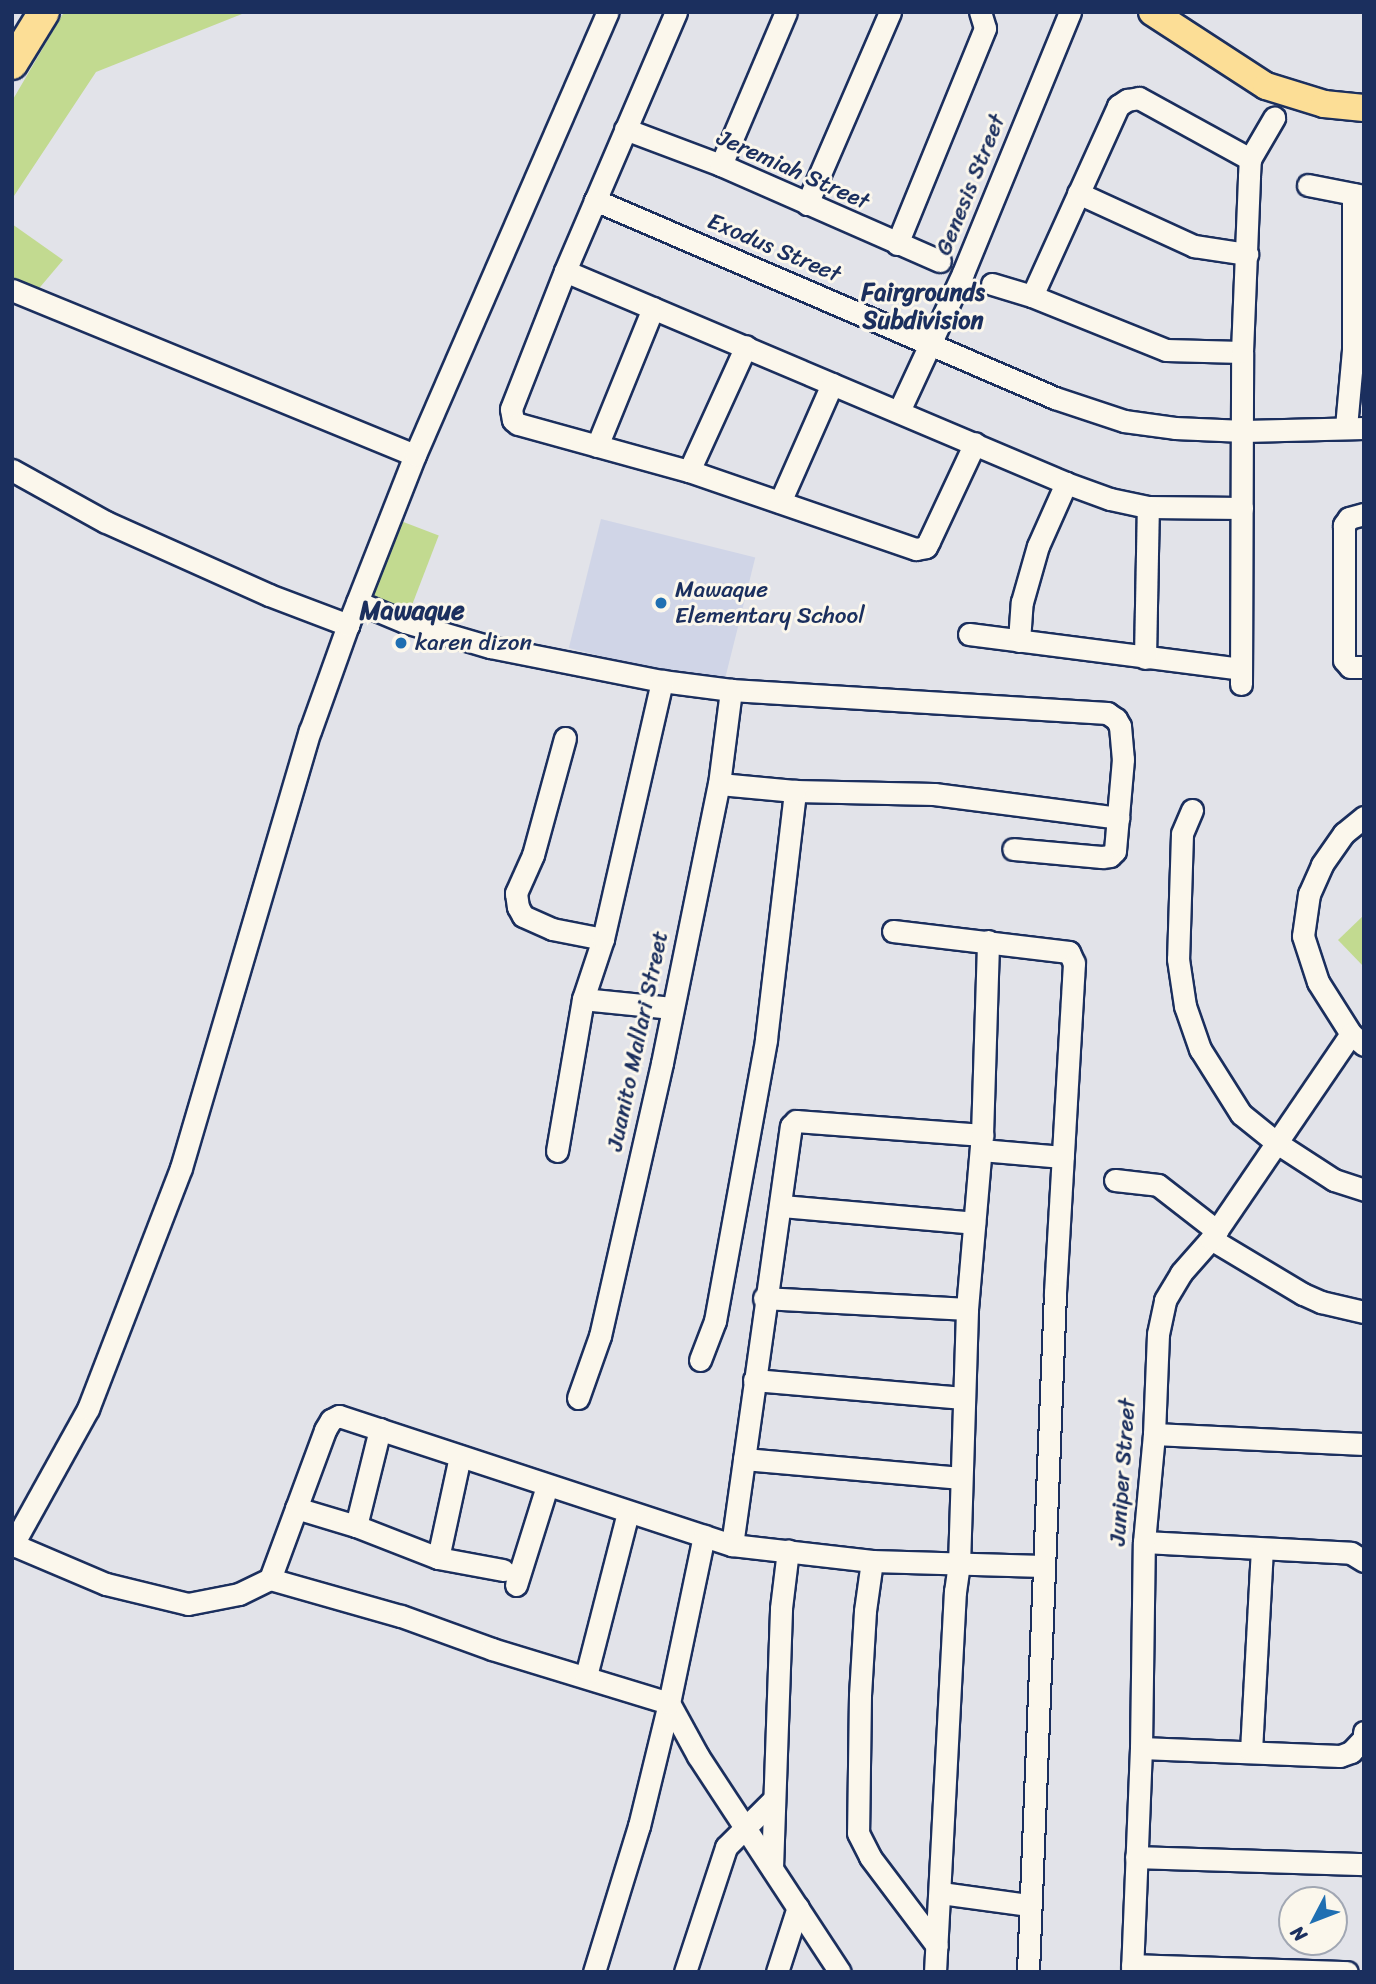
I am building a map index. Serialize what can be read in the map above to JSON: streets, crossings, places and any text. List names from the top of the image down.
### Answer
{
  "streets": {
    "street": [
      "Jeremiah Street",
      "Genesis Street",
      "Exodus Street",
      "Juanito Mallari Street",
      "Juniper Street"
    ]
  },
  "crossings": [
    ["Genesis Street", "Exodus Street"]
  ],
  "districts": ["Fairgrounds Subdivision", "Mawaque"],
  "places": ["Mawaque Elementary School", "karen dizon"],
  "north": "bottom left"
}
